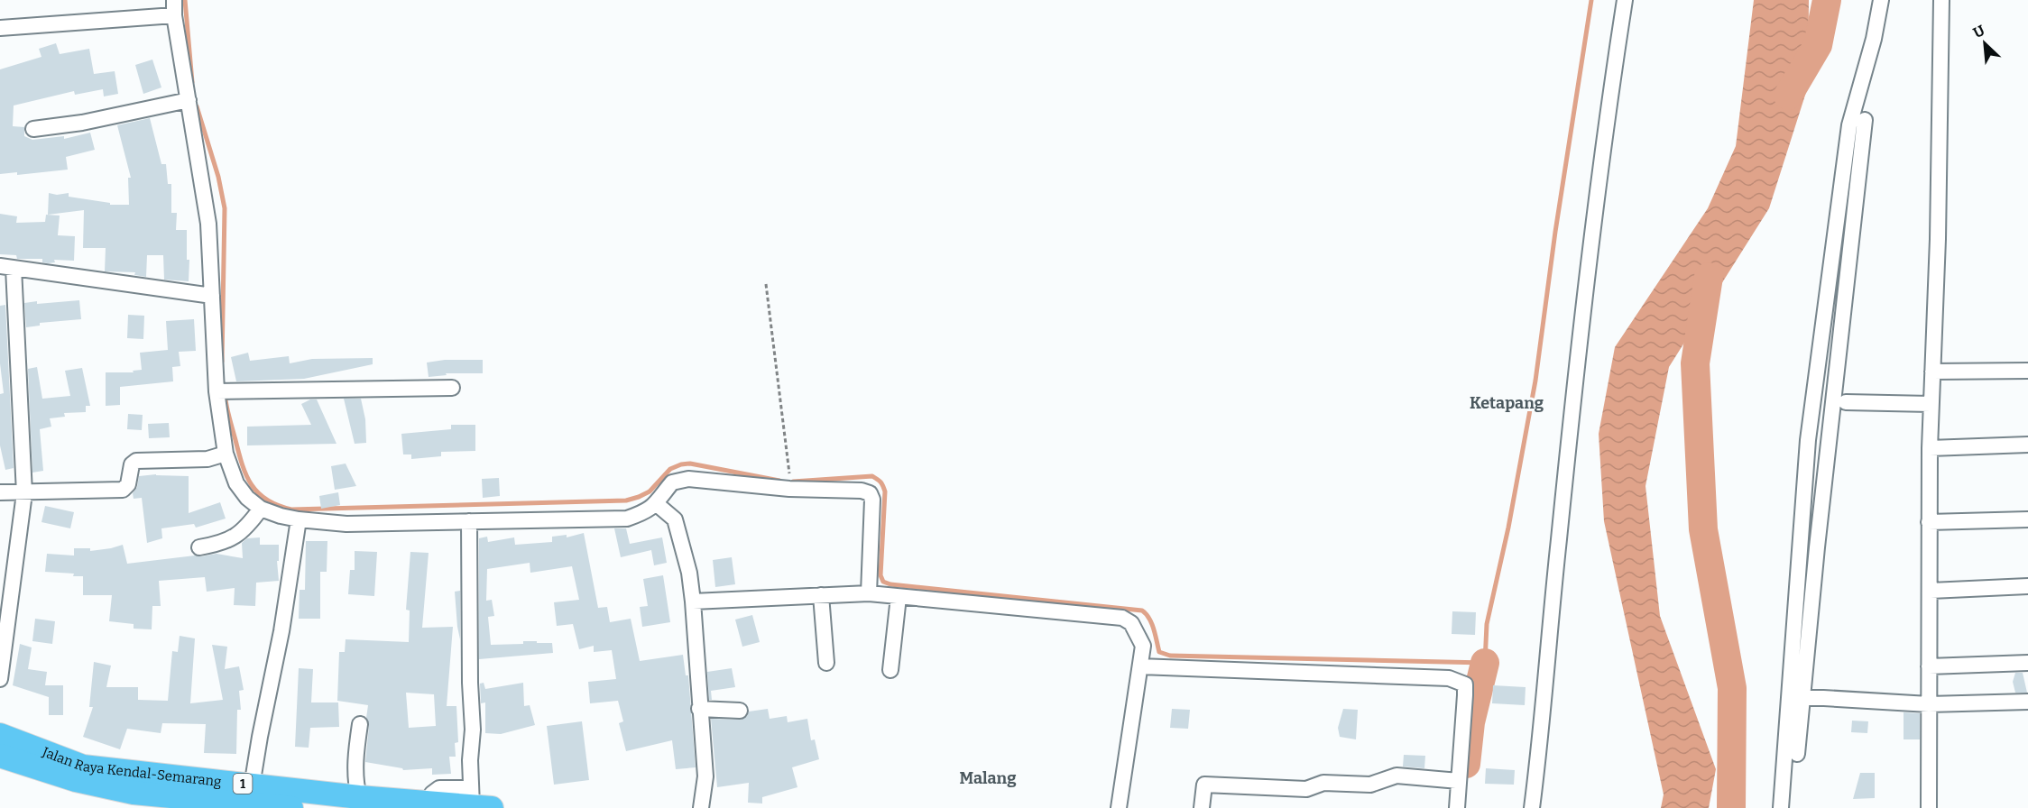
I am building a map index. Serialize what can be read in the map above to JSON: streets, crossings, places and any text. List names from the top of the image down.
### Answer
{
  "streets": {
    "highway": ["Jalan Raya Kendal-Semarang", "1"]
  },
  "districts": ["Ketapang", "Malang"],
  "north": "top left"
}
